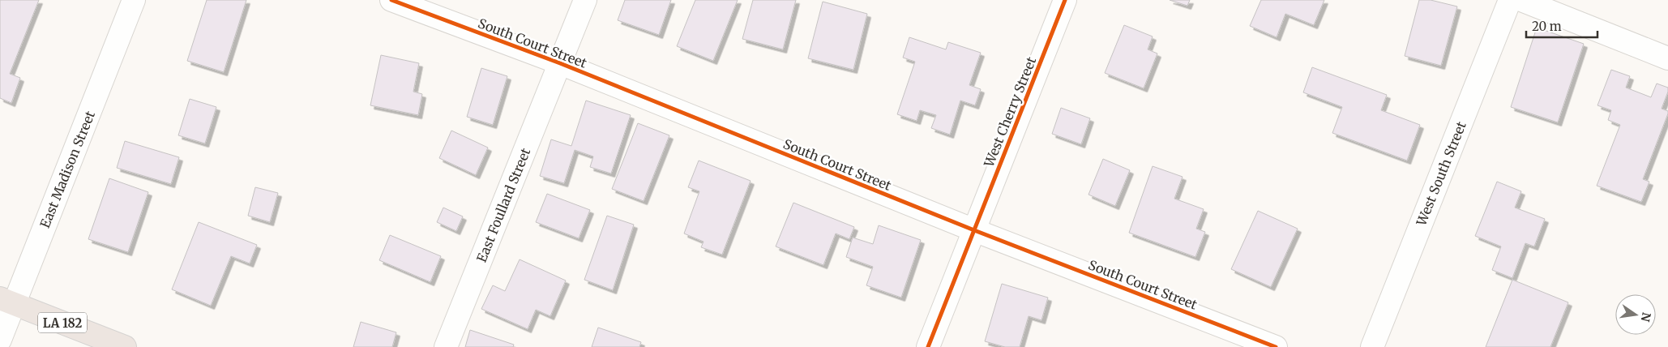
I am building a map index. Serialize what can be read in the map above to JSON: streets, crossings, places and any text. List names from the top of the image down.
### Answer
{
  "streets": {
    "main road": ["LA 182"],
    "street": [
      "South Court Street",
      "West Cherry Street",
      "East Madison Street",
      "West South Street",
      "East Foullard Street"
    ]
  },
  "crossings": [
    ["South Court Street", "West Cherry Street"],
    ["South Court Street", "East Foullard Street"],
    ["East Madison Street", "LA 182"]
  ],
  "scale_bar": "20 m",
  "north": "right"
}
